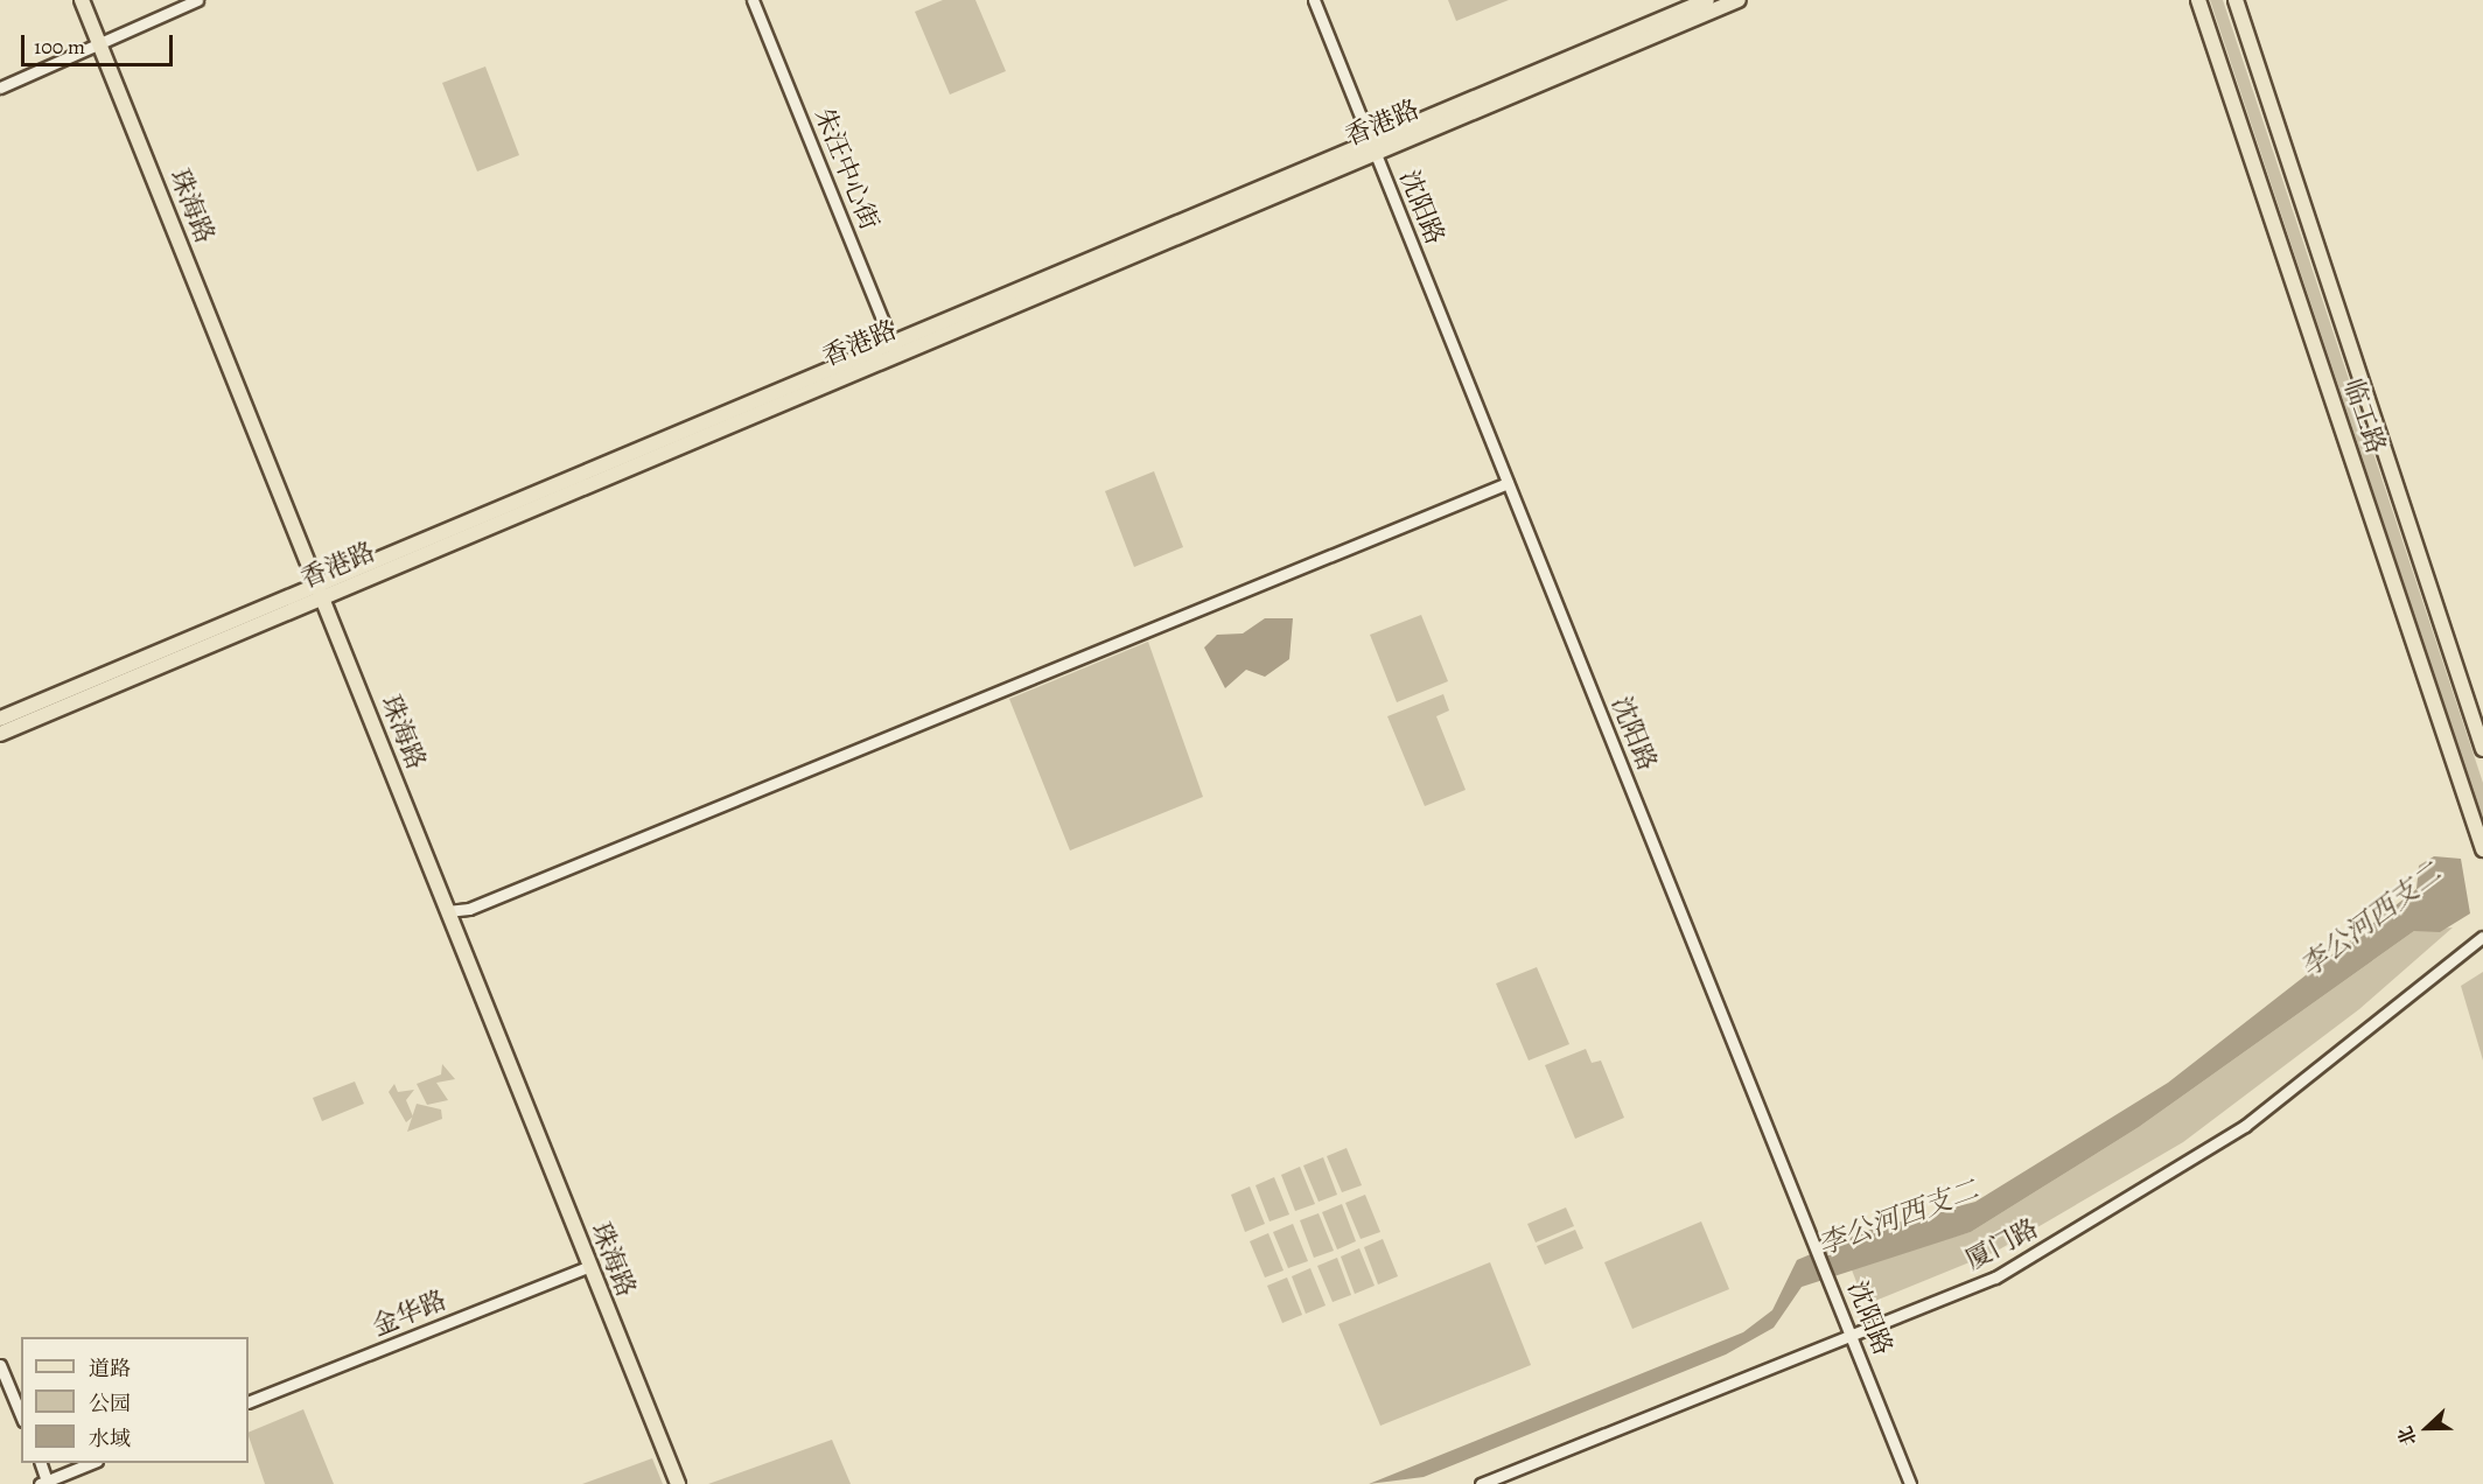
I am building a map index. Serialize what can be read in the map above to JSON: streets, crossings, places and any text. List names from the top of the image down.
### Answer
{
  "streets": {
    "main road": ["香港路", "珠海路", "临工路"],
    "street": [
      "朱汪中心街",
      "沈阳路",
      "厦门路",
      "金华路"
    ]
  },
  "crossings": [
    ["香港路", "朱汪中心街"],
    ["香港路", "珠海路"],
    ["香港路", "沈阳路"],
    ["珠海路", "金华路"],
    ["沈阳路", "厦门路"]
  ],
  "water": ["李公河西支二"],
  "legend": ["道路", "公园", "水域"],
  "scale_bar": "100 m",
  "north": "left"
}
